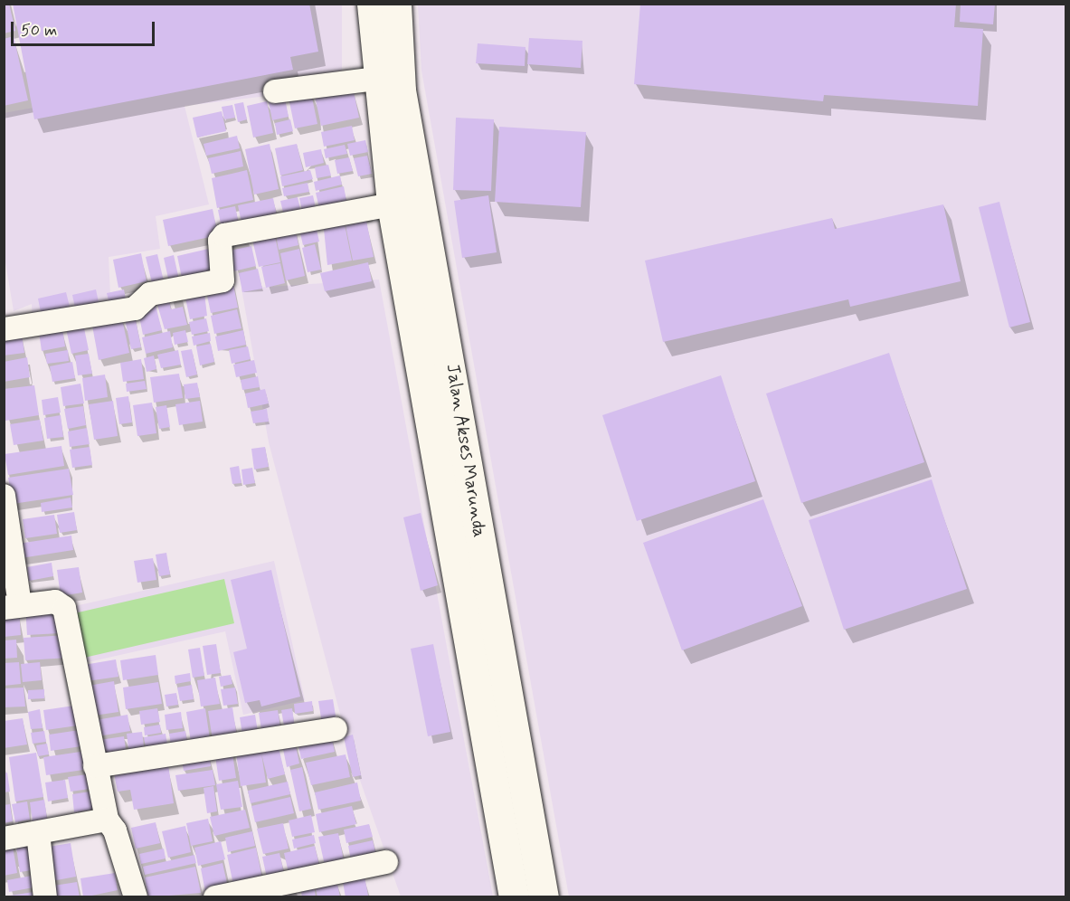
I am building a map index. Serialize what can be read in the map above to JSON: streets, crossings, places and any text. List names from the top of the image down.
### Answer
{
  "streets": {
    "main road": ["Jalan Akses Marunda"]
  },
  "scale_bar": "50 m"
}
